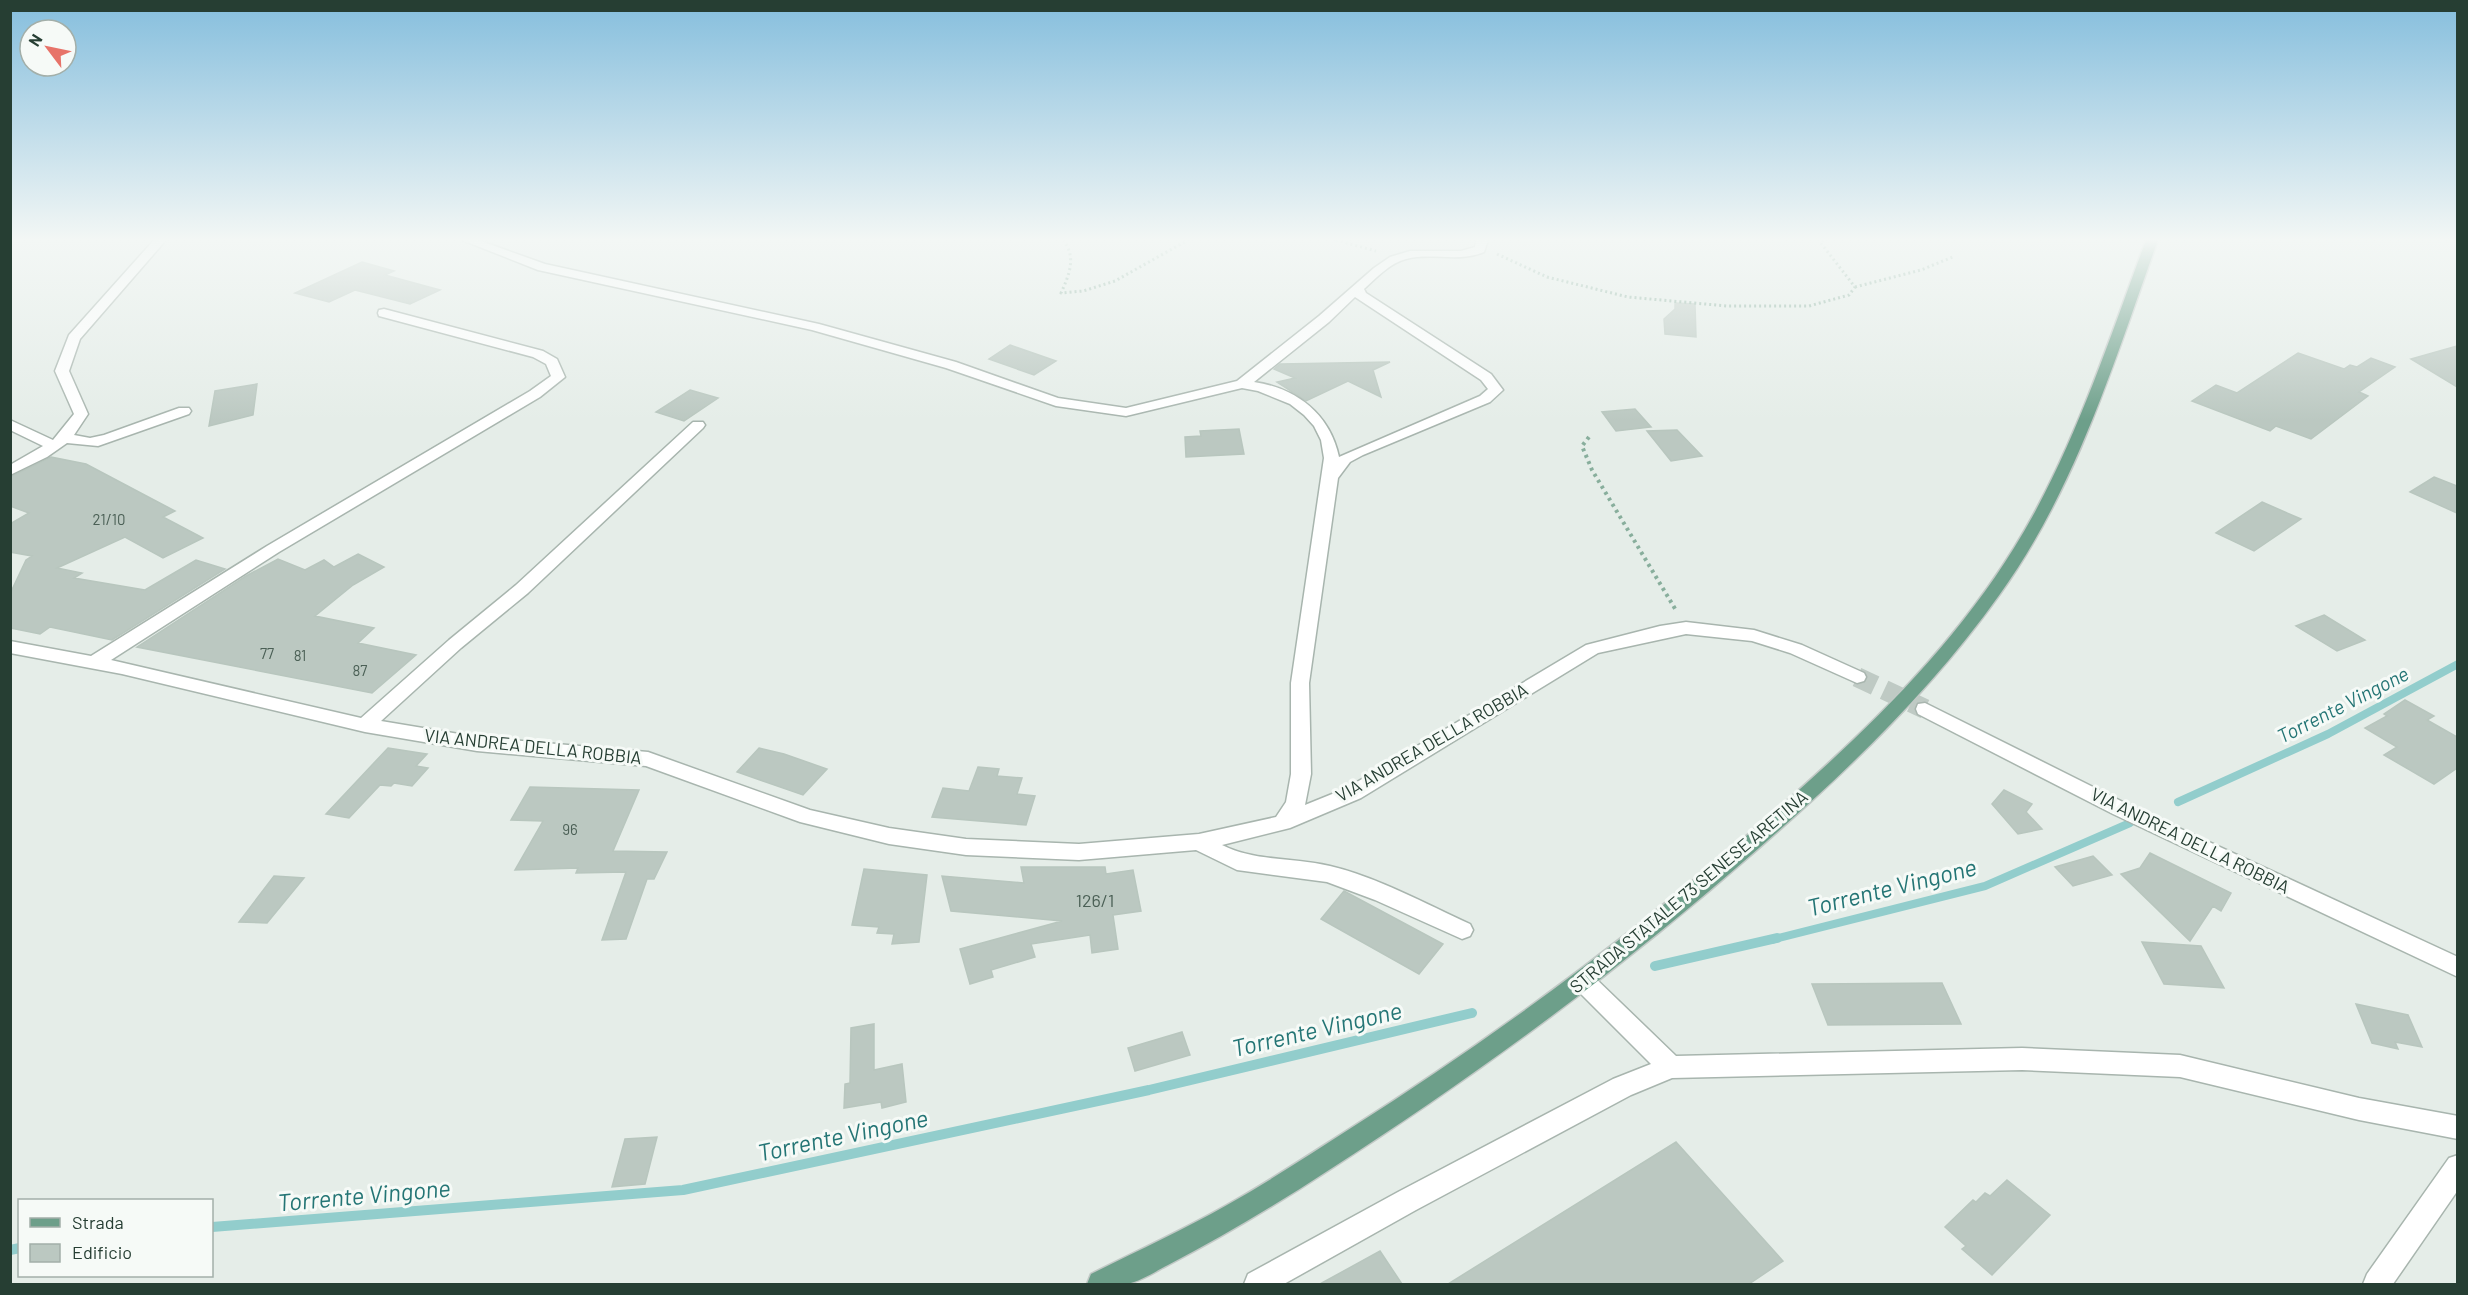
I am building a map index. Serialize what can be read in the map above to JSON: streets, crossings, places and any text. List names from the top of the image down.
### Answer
{
  "streets": {
    "main road": ["STRADA STATALE 73 SENESE ARETINA"],
    "street": ["VIA ANDREA DELLA ROBBIA"]
  },
  "water": ["Torrente Vingone"],
  "house_numbers": [
    "21/10",
    "77",
    "81",
    "87",
    "96",
    "126/1"
  ],
  "legend": ["Strada", "Edificio"],
  "north": "top left"
}
